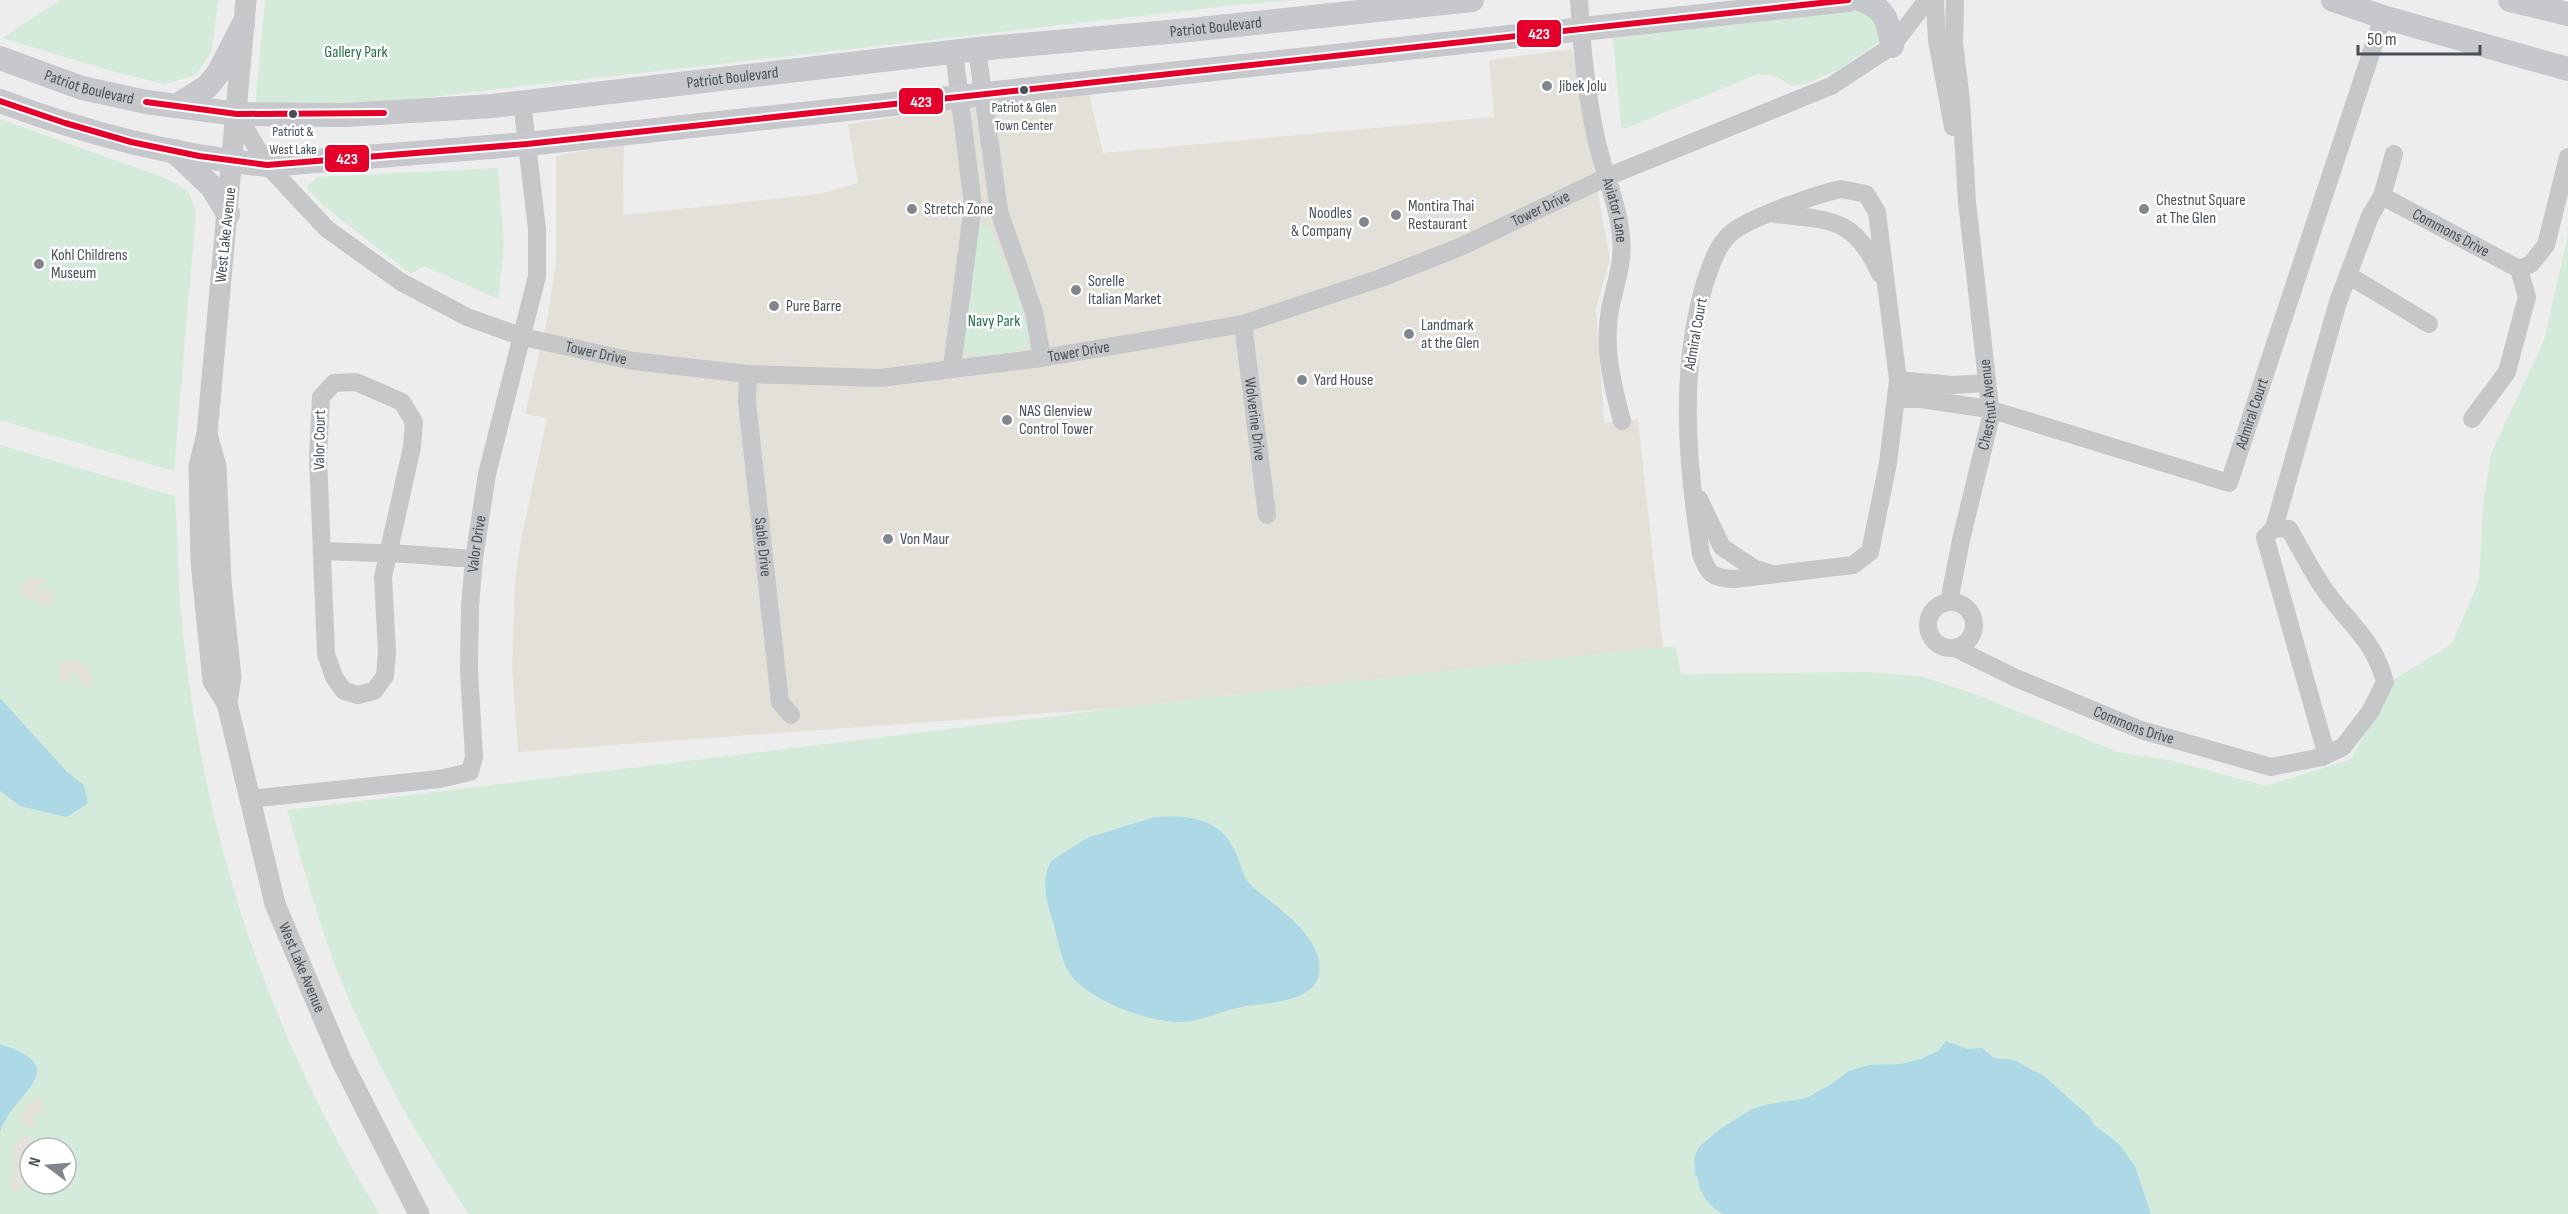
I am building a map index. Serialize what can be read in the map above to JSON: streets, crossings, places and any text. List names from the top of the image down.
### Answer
{
  "streets": {
    "main road": ["Patriot Boulevard"],
    "street": [
      "Tower Drive",
      "Aviator Lane",
      "Commons Drive",
      "West Lake Avenue",
      "Admiral Court",
      "Chestnut Avenue",
      "Wolverine Drive",
      "Valor Court",
      "Valor Drive",
      "Sable Drive"
    ]
  },
  "crossings": [
    ["Patriot Boulevard", "Tower Drive"],
    ["Patriot Boulevard", "West Lake Avenue"],
    ["Patriot Boulevard", "Valor Drive"],
    ["Tower Drive", "Aviator Lane"],
    ["Tower Drive", "West Lake Avenue"],
    ["Tower Drive", "Wolverine Drive"],
    ["Tower Drive", "Valor Drive"],
    ["Tower Drive", "Sable Drive"],
    ["Commons Drive", "Chestnut Avenue"],
    ["West Lake Avenue", "Valor Drive"],
    ["Admiral Court", "Chestnut Avenue"]
  ],
  "parks": ["Gallery Park", "Navy Park"],
  "places": [
    "Jibek Jolu",
    "Patriot & Glen Town Center",
    "Patriot & West Lake",
    "Stretch Zone",
    "Chestnut Square at The Glen",
    "Montira Thai Restaurant",
    "Noodles & Company",
    "Kohl Childrens Museum",
    "Sorelle Italian Market",
    "Pure Barre",
    "Landmark at the Glen",
    "Yard House",
    "NAS Glenview Control Tower",
    "Von Maur"
  ],
  "lines": ["transit line 423"],
  "scale_bar": "50 m",
  "north": "left"
}
